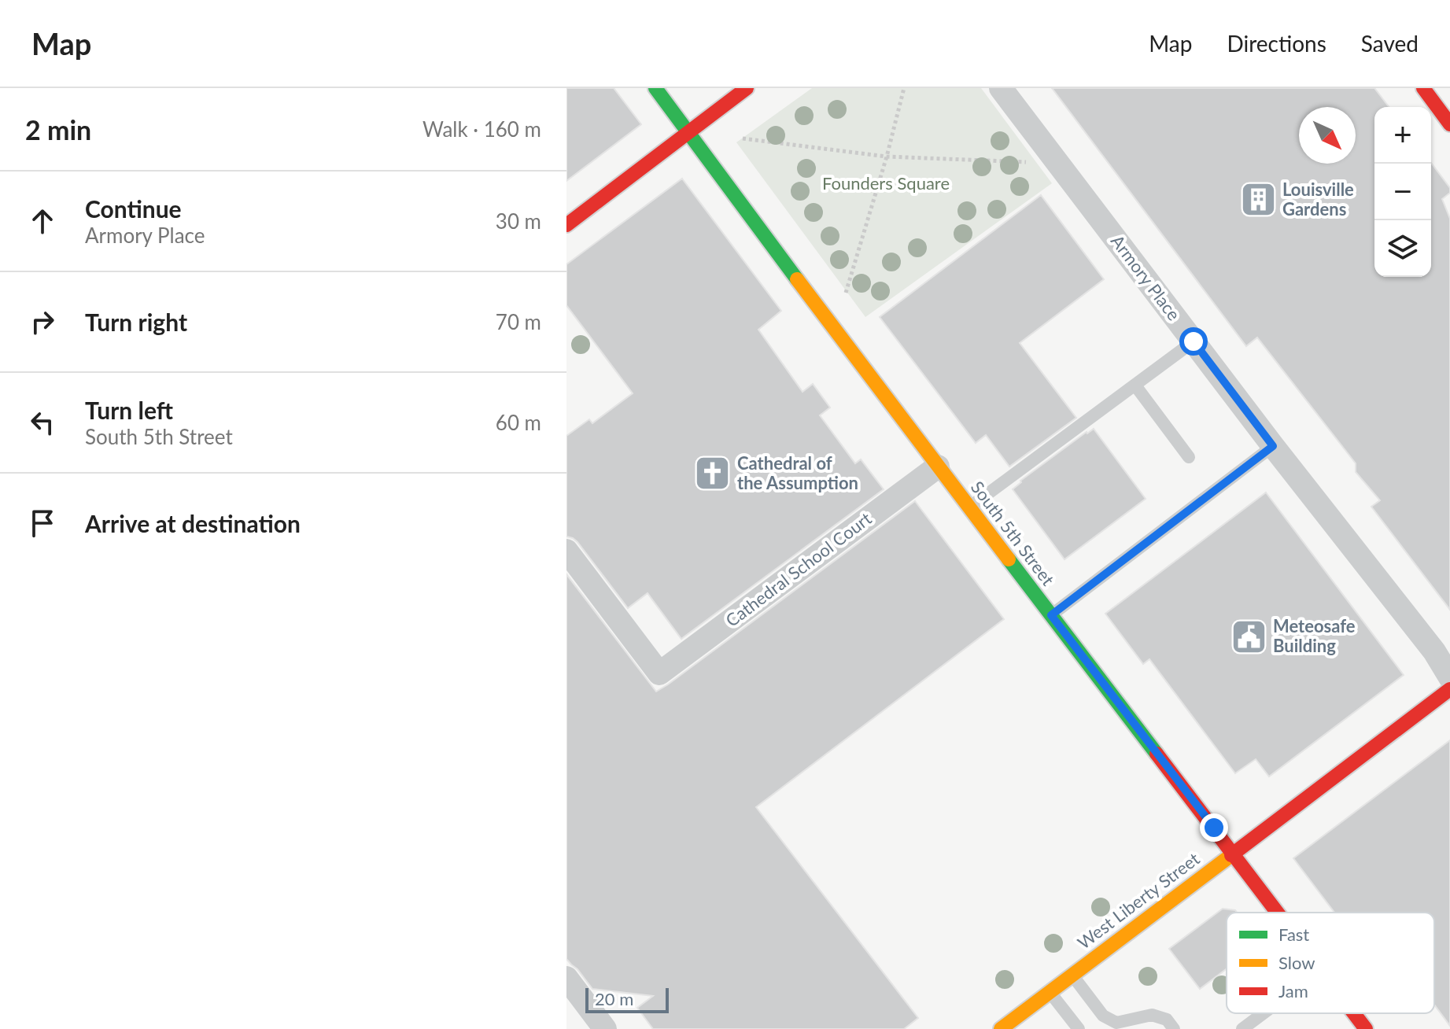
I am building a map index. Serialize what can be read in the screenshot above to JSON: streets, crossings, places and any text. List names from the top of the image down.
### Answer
{
  "streets": {
    "street": [
      "Armory Place",
      "South 5th Street",
      "Cathedral School Court",
      "West Liberty Street"
    ]
  },
  "crossings": [
    ["South 5th Street", "Cathedral School Court"],
    ["South 5th Street", "West Liberty Street"]
  ],
  "parks": ["Founders Square"],
  "places": {
    "building": ["Louisville Gardens"],
    "church": ["Cathedral of the Assumption"],
    "public building": ["Meteosafe Building"]
  },
  "legend": ["Fast", "Slow", "Jam"],
  "scale_bar": "20 m",
  "north": "bottom right",
  "page": {
    "header": "Map",
    "nav": ["Map", "Directions", "Saved"],
    "heading": ["2 min", "Walk · 160 m"],
    "map_buttons": ["+", "−"],
    "list": [
      ["Continue", "Armory Place", "30 m"],
      ["Turn right", "70 m"],
      ["Turn left", "South 5th Street", "60 m"],
      "Arrive at destination"
    ],
    "scale": "20 m"
  }
}
